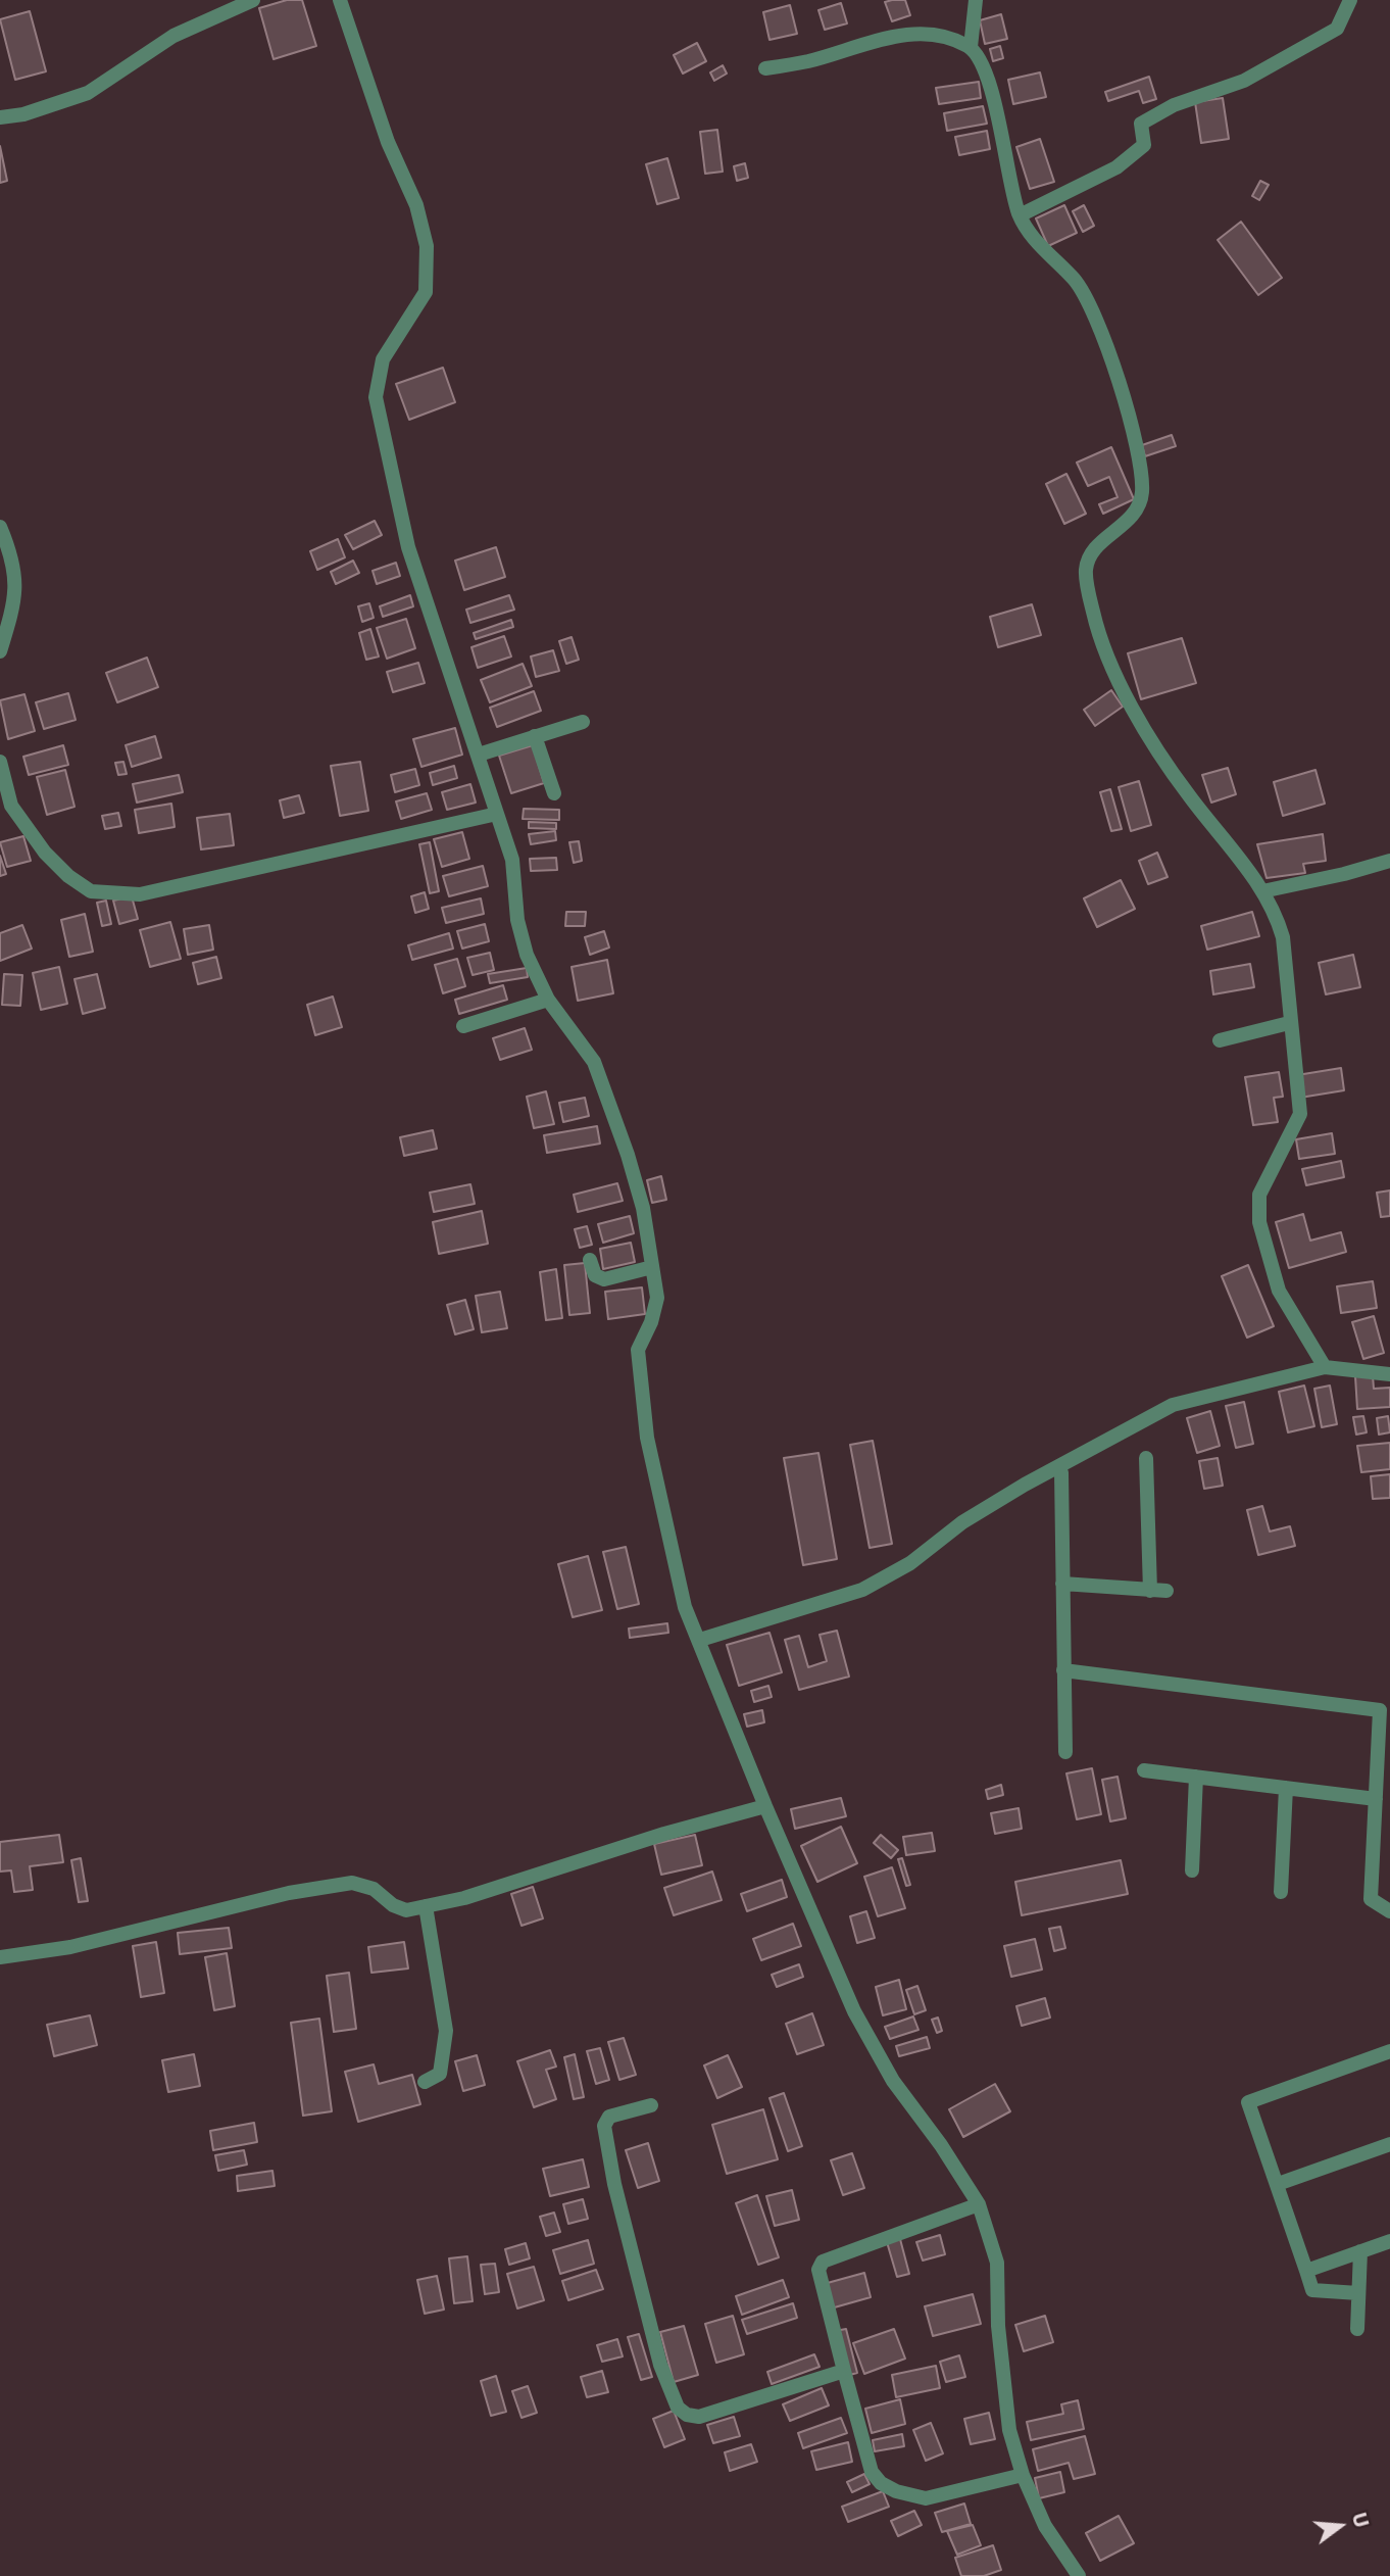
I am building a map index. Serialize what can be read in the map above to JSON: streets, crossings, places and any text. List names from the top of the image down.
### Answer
{
  "north": "right"
}
